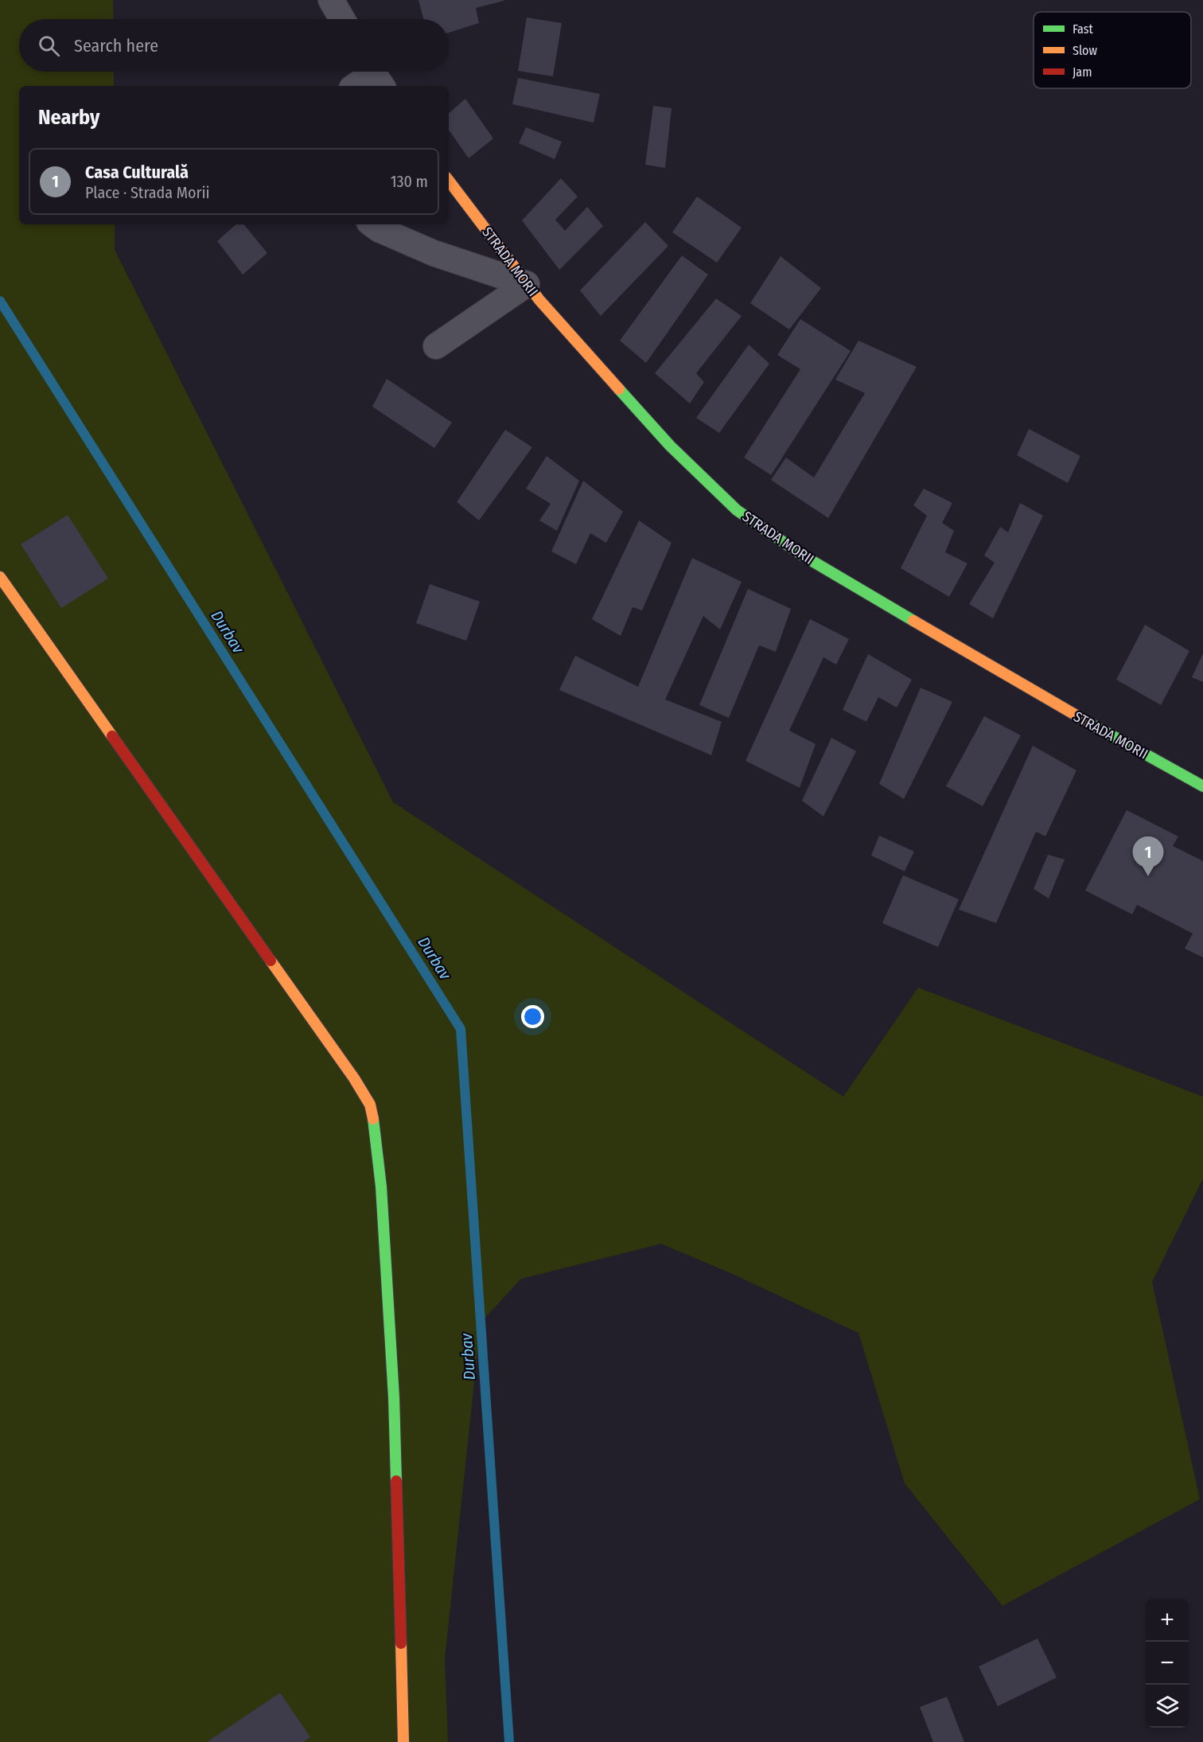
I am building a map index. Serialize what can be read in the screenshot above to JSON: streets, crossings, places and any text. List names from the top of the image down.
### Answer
{
  "streets": {
    "street": ["STRADA MORII"]
  },
  "water": ["Durbav"],
  "legend": ["Fast", "Slow", "Jam"],
  "page": {
    "search": "Search here",
    "heading": "Nearby",
    "list": [
      {
        "mark": "1",
        "name": "Casa Culturală",
        "note": "Place · Strada Morii",
        "value": "130 m"
      }
    ],
    "pins": "1",
    "map_buttons": ["+", "−"]
  }
}
